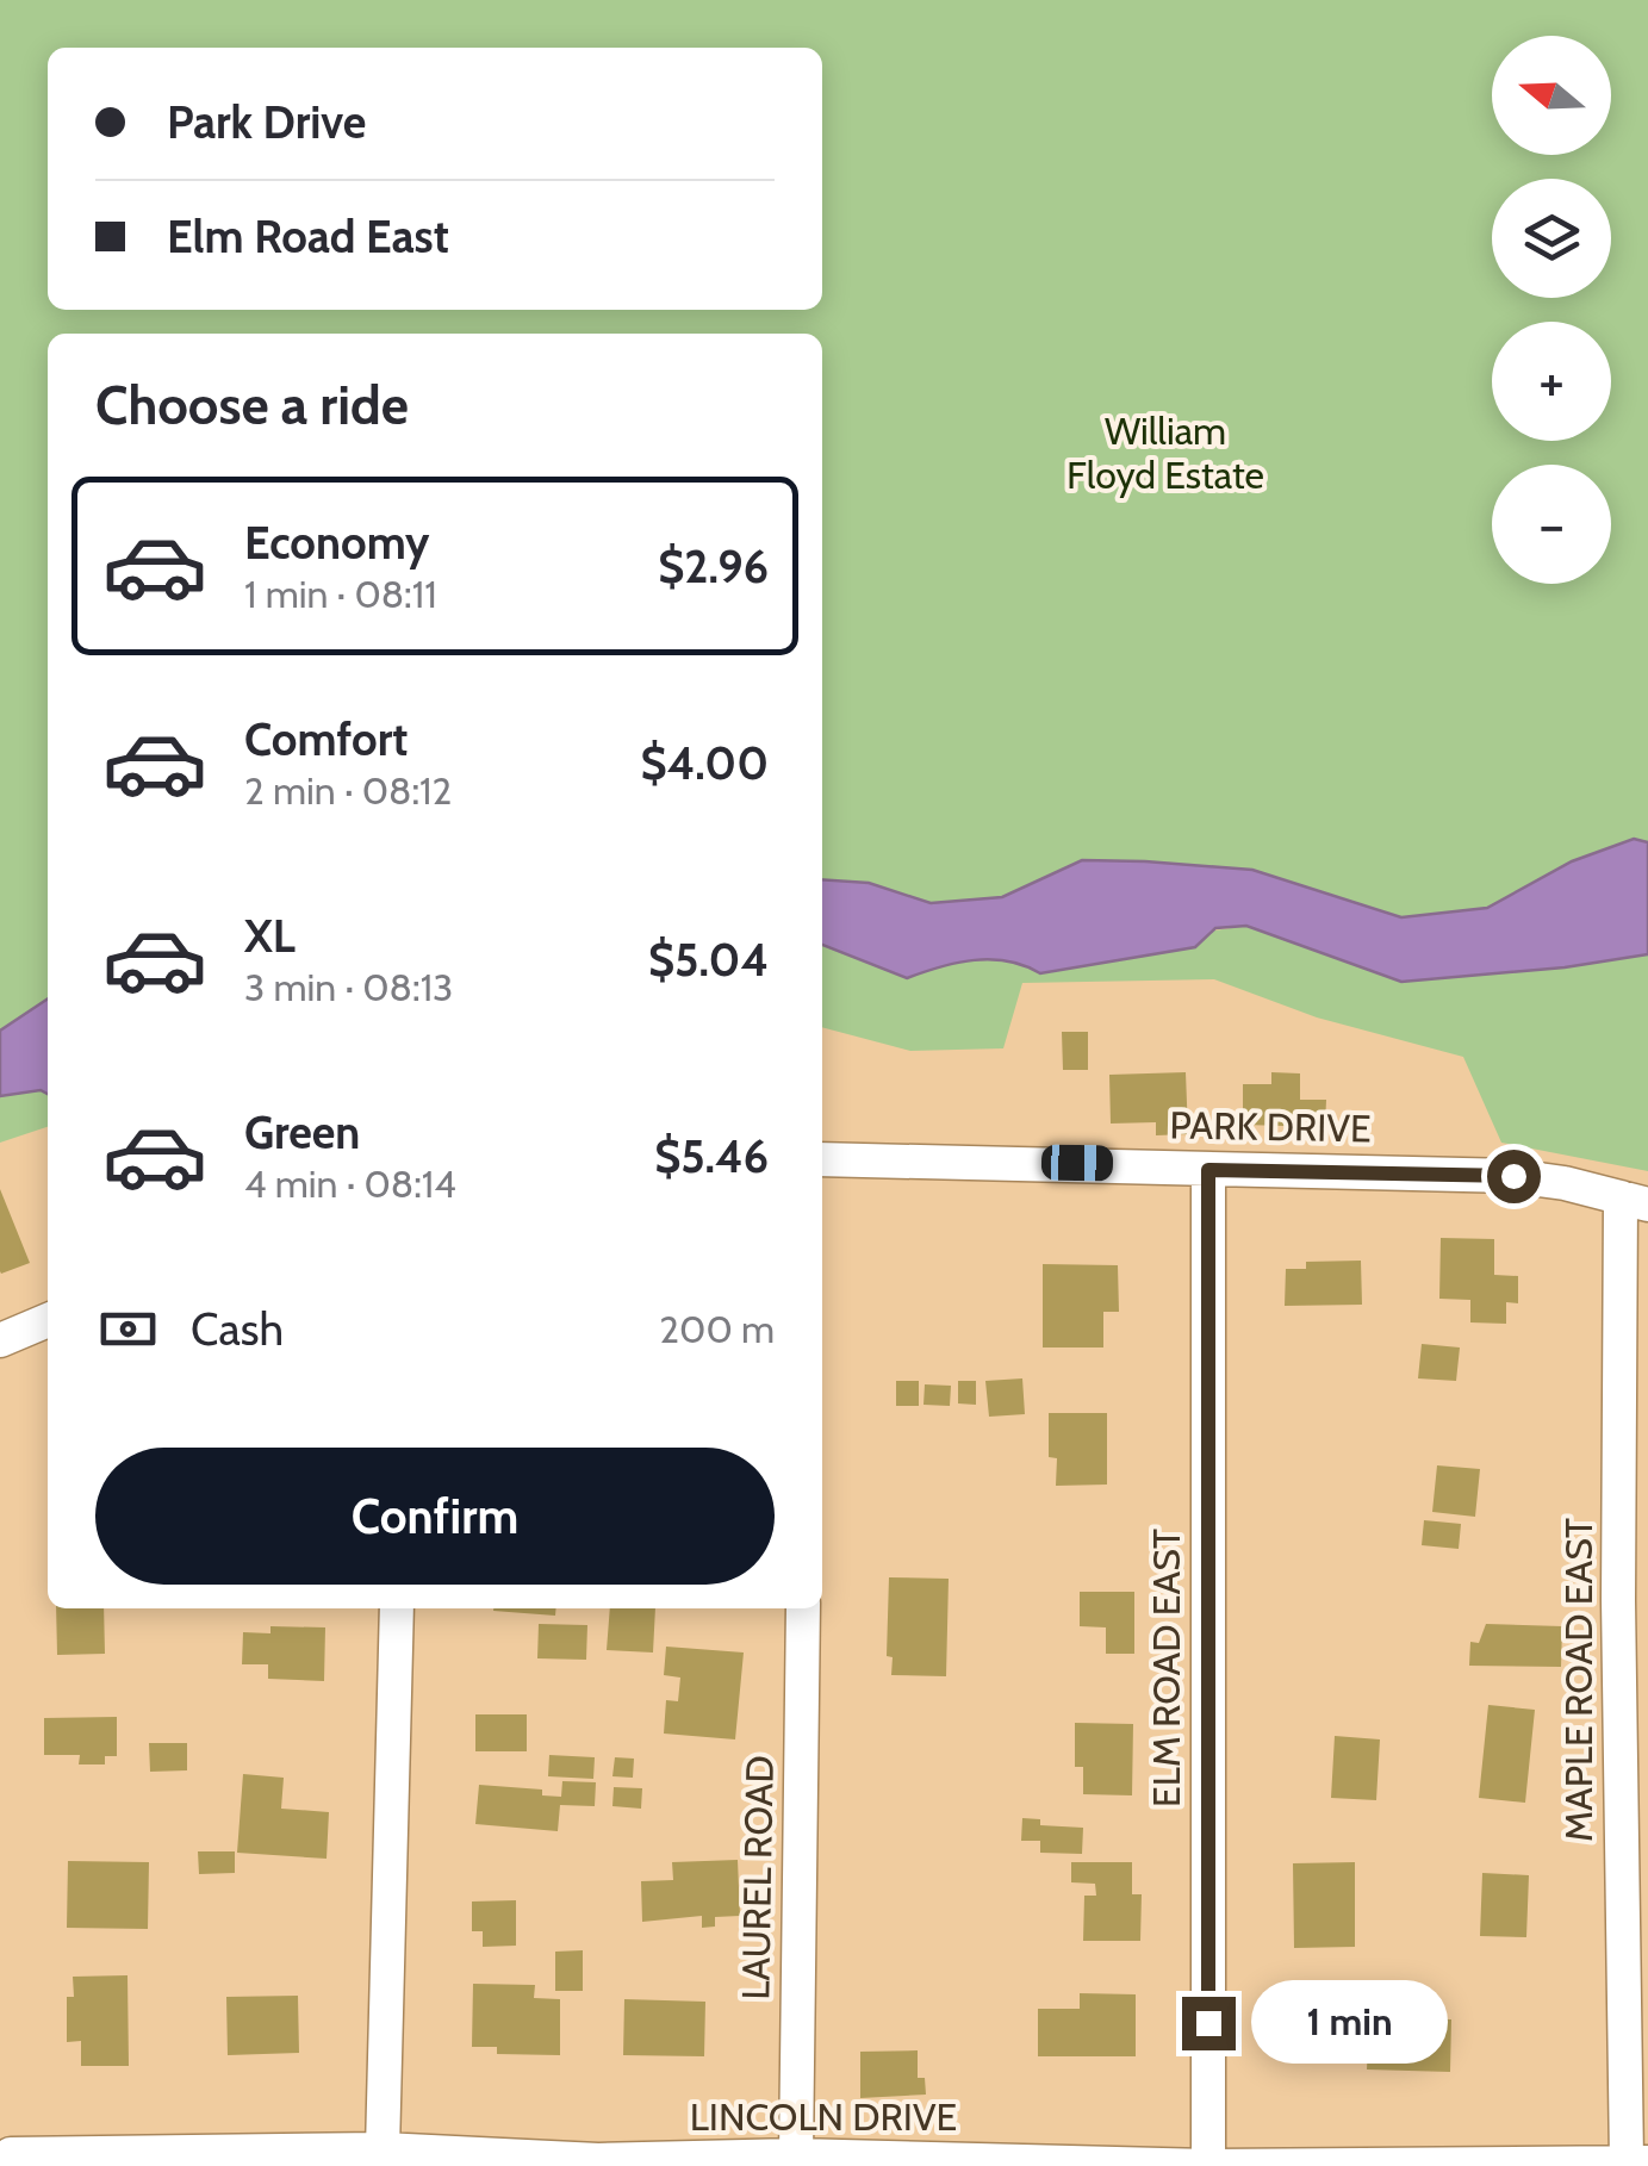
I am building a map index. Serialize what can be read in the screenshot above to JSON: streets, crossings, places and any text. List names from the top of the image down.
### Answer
{
  "streets": {
    "street": [
      "PARK DRIVE",
      "ELM ROAD EAST",
      "MAPLE ROAD EAST",
      "LAUREL ROAD",
      "LINCOLN DRIVE"
    ]
  },
  "crossings": [
    ["PARK DRIVE", "ELM ROAD EAST"],
    ["PARK DRIVE", "MAPLE ROAD EAST"],
    ["ELM ROAD EAST", "LINCOLN DRIVE"],
    ["MAPLE ROAD EAST", "LINCOLN DRIVE"],
    ["LAUREL ROAD", "LINCOLN DRIVE"]
  ],
  "parks": ["William Floyd Estate"],
  "north": "left",
  "page": {
    "map_buttons": ["+", "−"],
    "banner": ["Park Drive", "Elm Road East"],
    "heading": "Choose a ride",
    "list": [
      {
        "name": "Economy",
        "note": "1 min · 08:11",
        "value": "$2.96"
      },
      {
        "name": "Comfort",
        "note": "2 min · 08:12",
        "value": "$4.00"
      },
      {
        "name": "XL",
        "note": "3 min · 08:13",
        "value": "$5.04"
      },
      {
        "name": "Green",
        "note": "4 min · 08:14",
        "value": "$5.46"
      }
    ],
    "pay": ["Cash", "200 m"],
    "buttons": "Confirm",
    "bubble": "1 min"
  }
}
